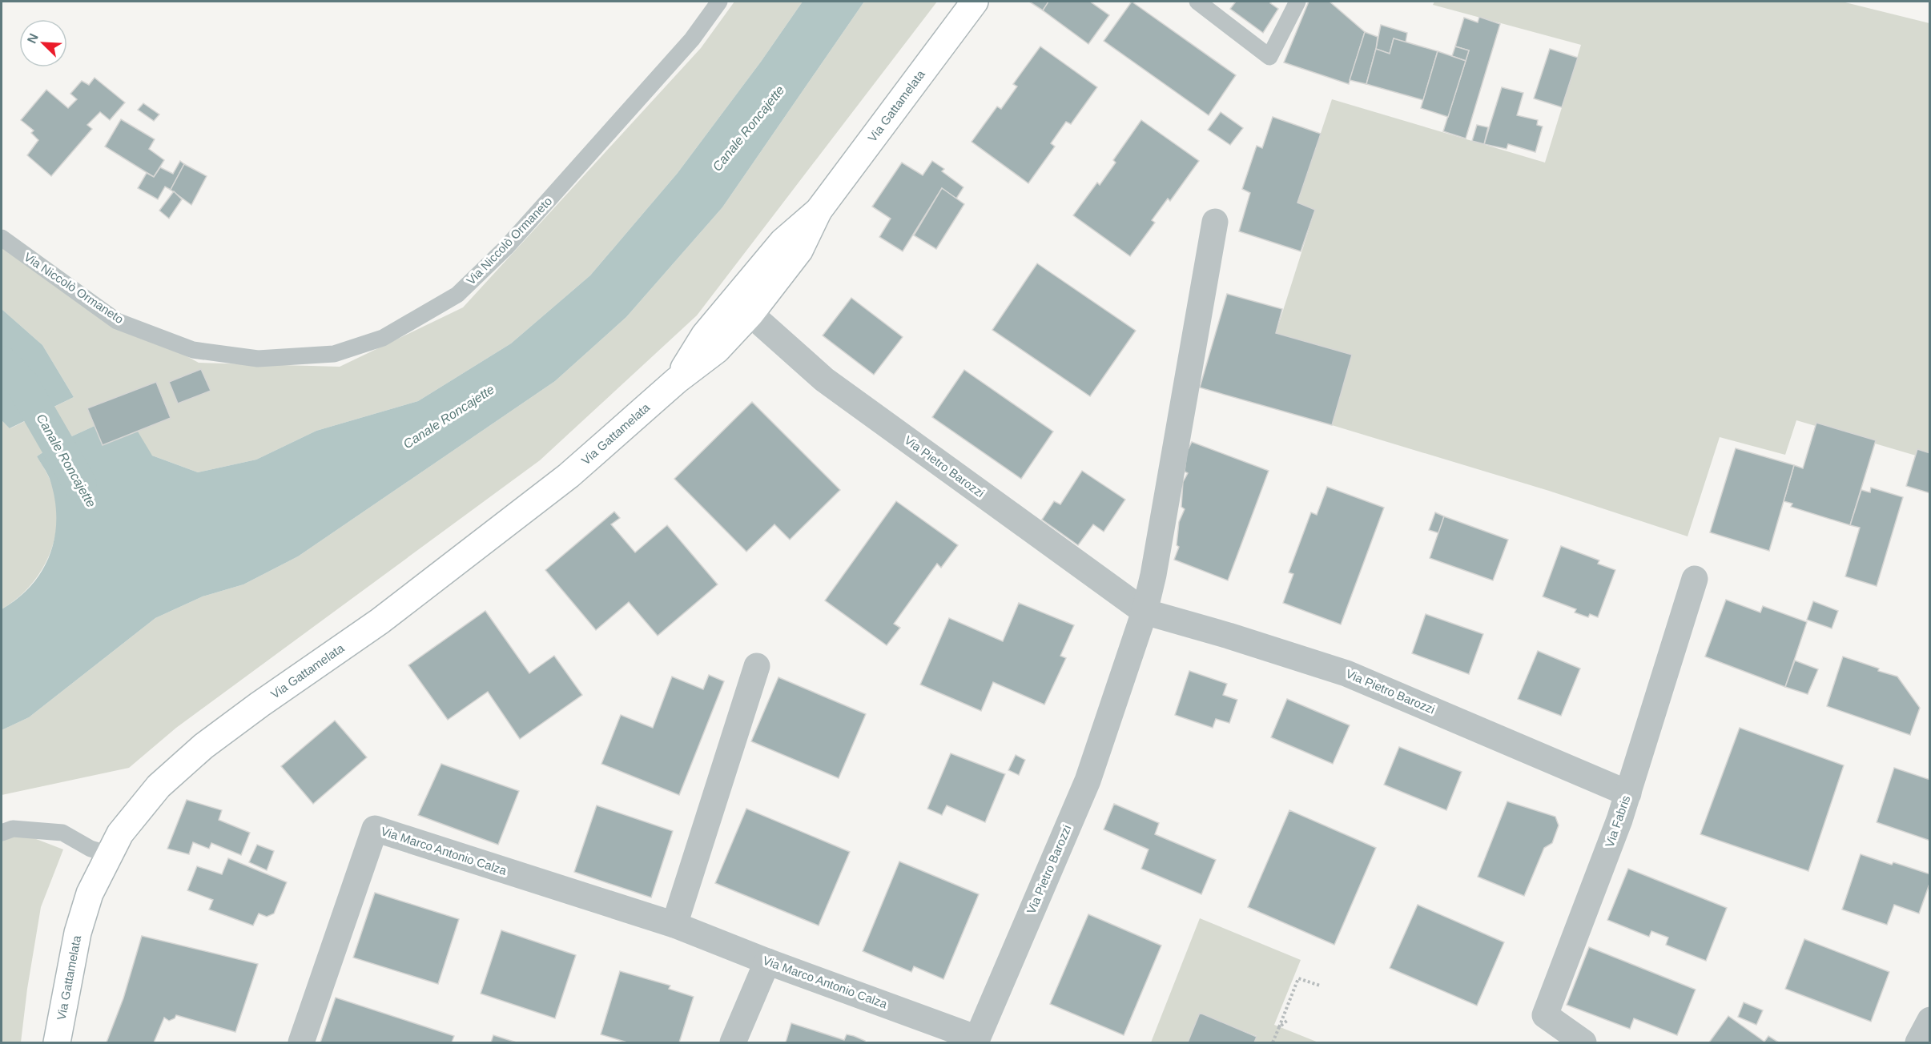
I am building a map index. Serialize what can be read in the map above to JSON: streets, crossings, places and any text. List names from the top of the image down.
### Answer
{
  "streets": {
    "main road": ["Via Gattamelata"],
    "street": ["Via Pietro Barozzi", "Via Fabris", "Via Marco Antonio Calza"],
    "lane": ["Via Niccolò Ormaneto"]
  },
  "crossings": [
    ["Via Gattamelata", "Via Pietro Barozzi"],
    ["Via Pietro Barozzi", "Via Fabris"],
    ["Via Pietro Barozzi", "Via Marco Antonio Calza"]
  ],
  "water": ["Canale Roncajette"],
  "north": "top left"
}
